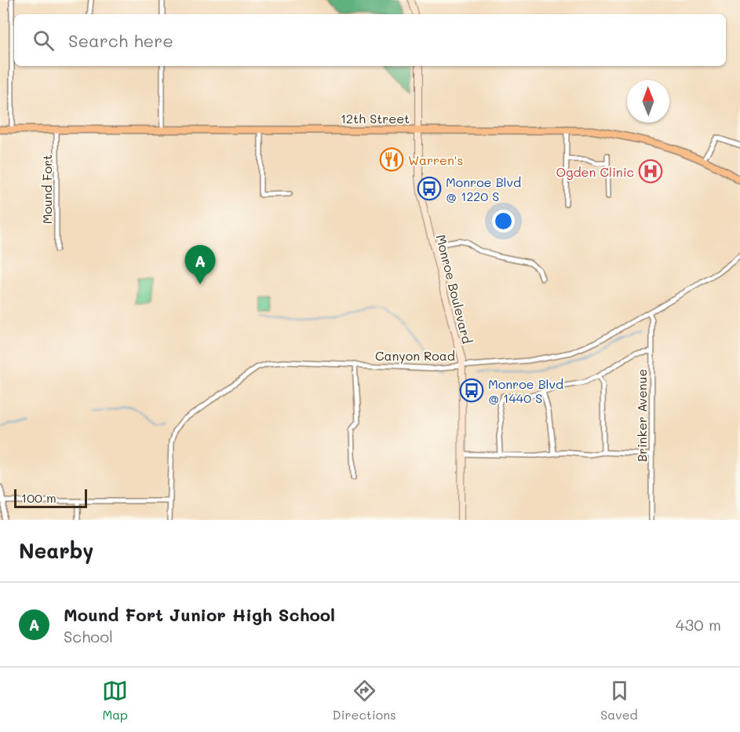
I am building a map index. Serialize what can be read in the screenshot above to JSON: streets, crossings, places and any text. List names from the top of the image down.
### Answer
{
  "streets": {
    "main road": ["12th Street", "Monroe Boulevard"],
    "street": ["Mound Fort", "Canyon Road", "Brinker Avenue"]
  },
  "crossings": [
    ["12th Street", "Mound Fort"],
    ["12th Street", "Monroe Boulevard"],
    ["Monroe Boulevard", "Canyon Road"],
    ["Canyon Road", "Brinker Avenue"]
  ],
  "places": {
    "restaurant": ["Warren's"],
    "hospital": ["Ogden Clinic"],
    "bus stop": ["Monroe Blvd @ 1220 S", "Monroe Blvd @ 1440 S"]
  },
  "scale_bar": "100 m",
  "north": "top",
  "page": {
    "search": "Search here",
    "pins": "A",
    "scale": "100 m",
    "heading": "Nearby",
    "list": [
      {
        "mark": "A",
        "name": "Mound Fort Junior High School",
        "note": "School",
        "value": "430 m"
      }
    ],
    "nav": ["Map", "Directions", "Saved"]
  }
}
